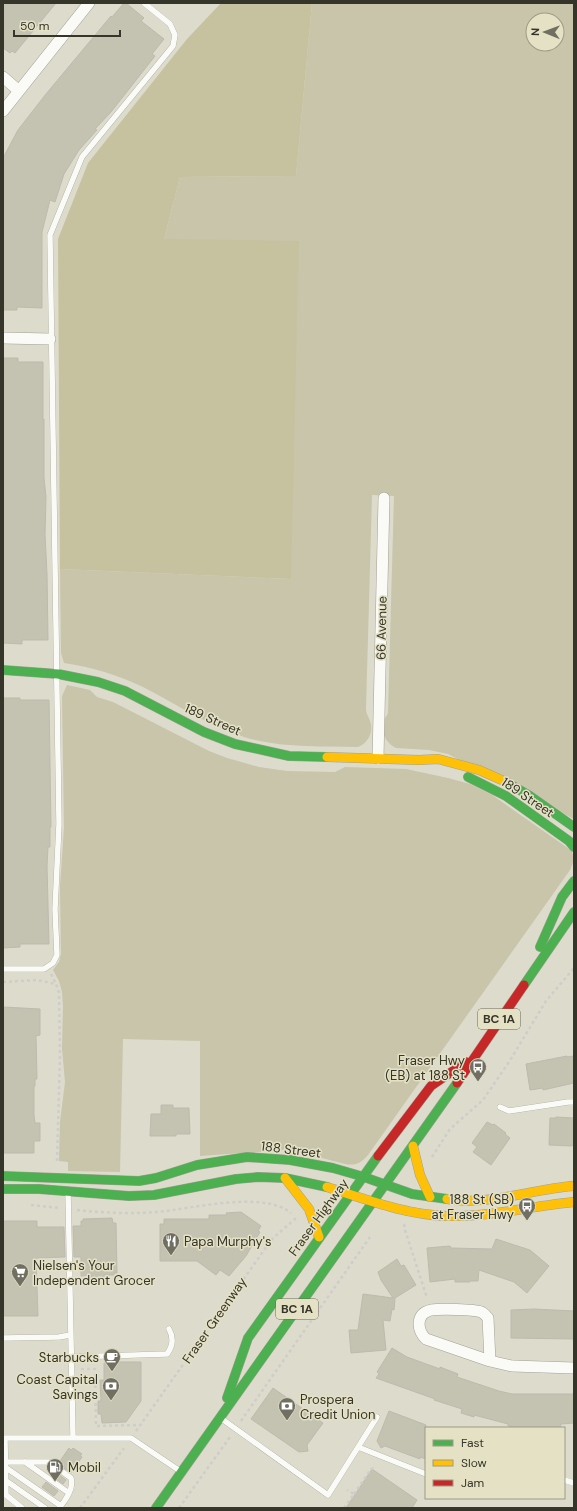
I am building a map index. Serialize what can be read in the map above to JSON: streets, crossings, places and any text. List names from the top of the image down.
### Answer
{
  "streets": {
    "street": [
      "66 Avenue",
      "189 Street",
      "BC 1A",
      "188 Street",
      "Fraser Highway"
    ],
    "path": ["Fraser Greenway"]
  },
  "crossings": [
    ["66 Avenue", "189 Street"],
    ["188 Street", "Fraser Highway"]
  ],
  "places": {
    "bus stop": ["Fraser Hwy (EB) at 188 St", "188 St (SB) at Fraser Hwy"],
    "restaurant": ["Papa Murphy's"],
    "supermarket": ["Nielsen's Your Independent Grocer"],
    "cafe": ["Starbucks"],
    "bank": ["Coast Capital Savings", "Prospera Credit Union"],
    "fuel station": ["Mobil"]
  },
  "legend": ["Fast", "Slow", "Jam"],
  "scale_bar": "50 m",
  "north": "left"
}
